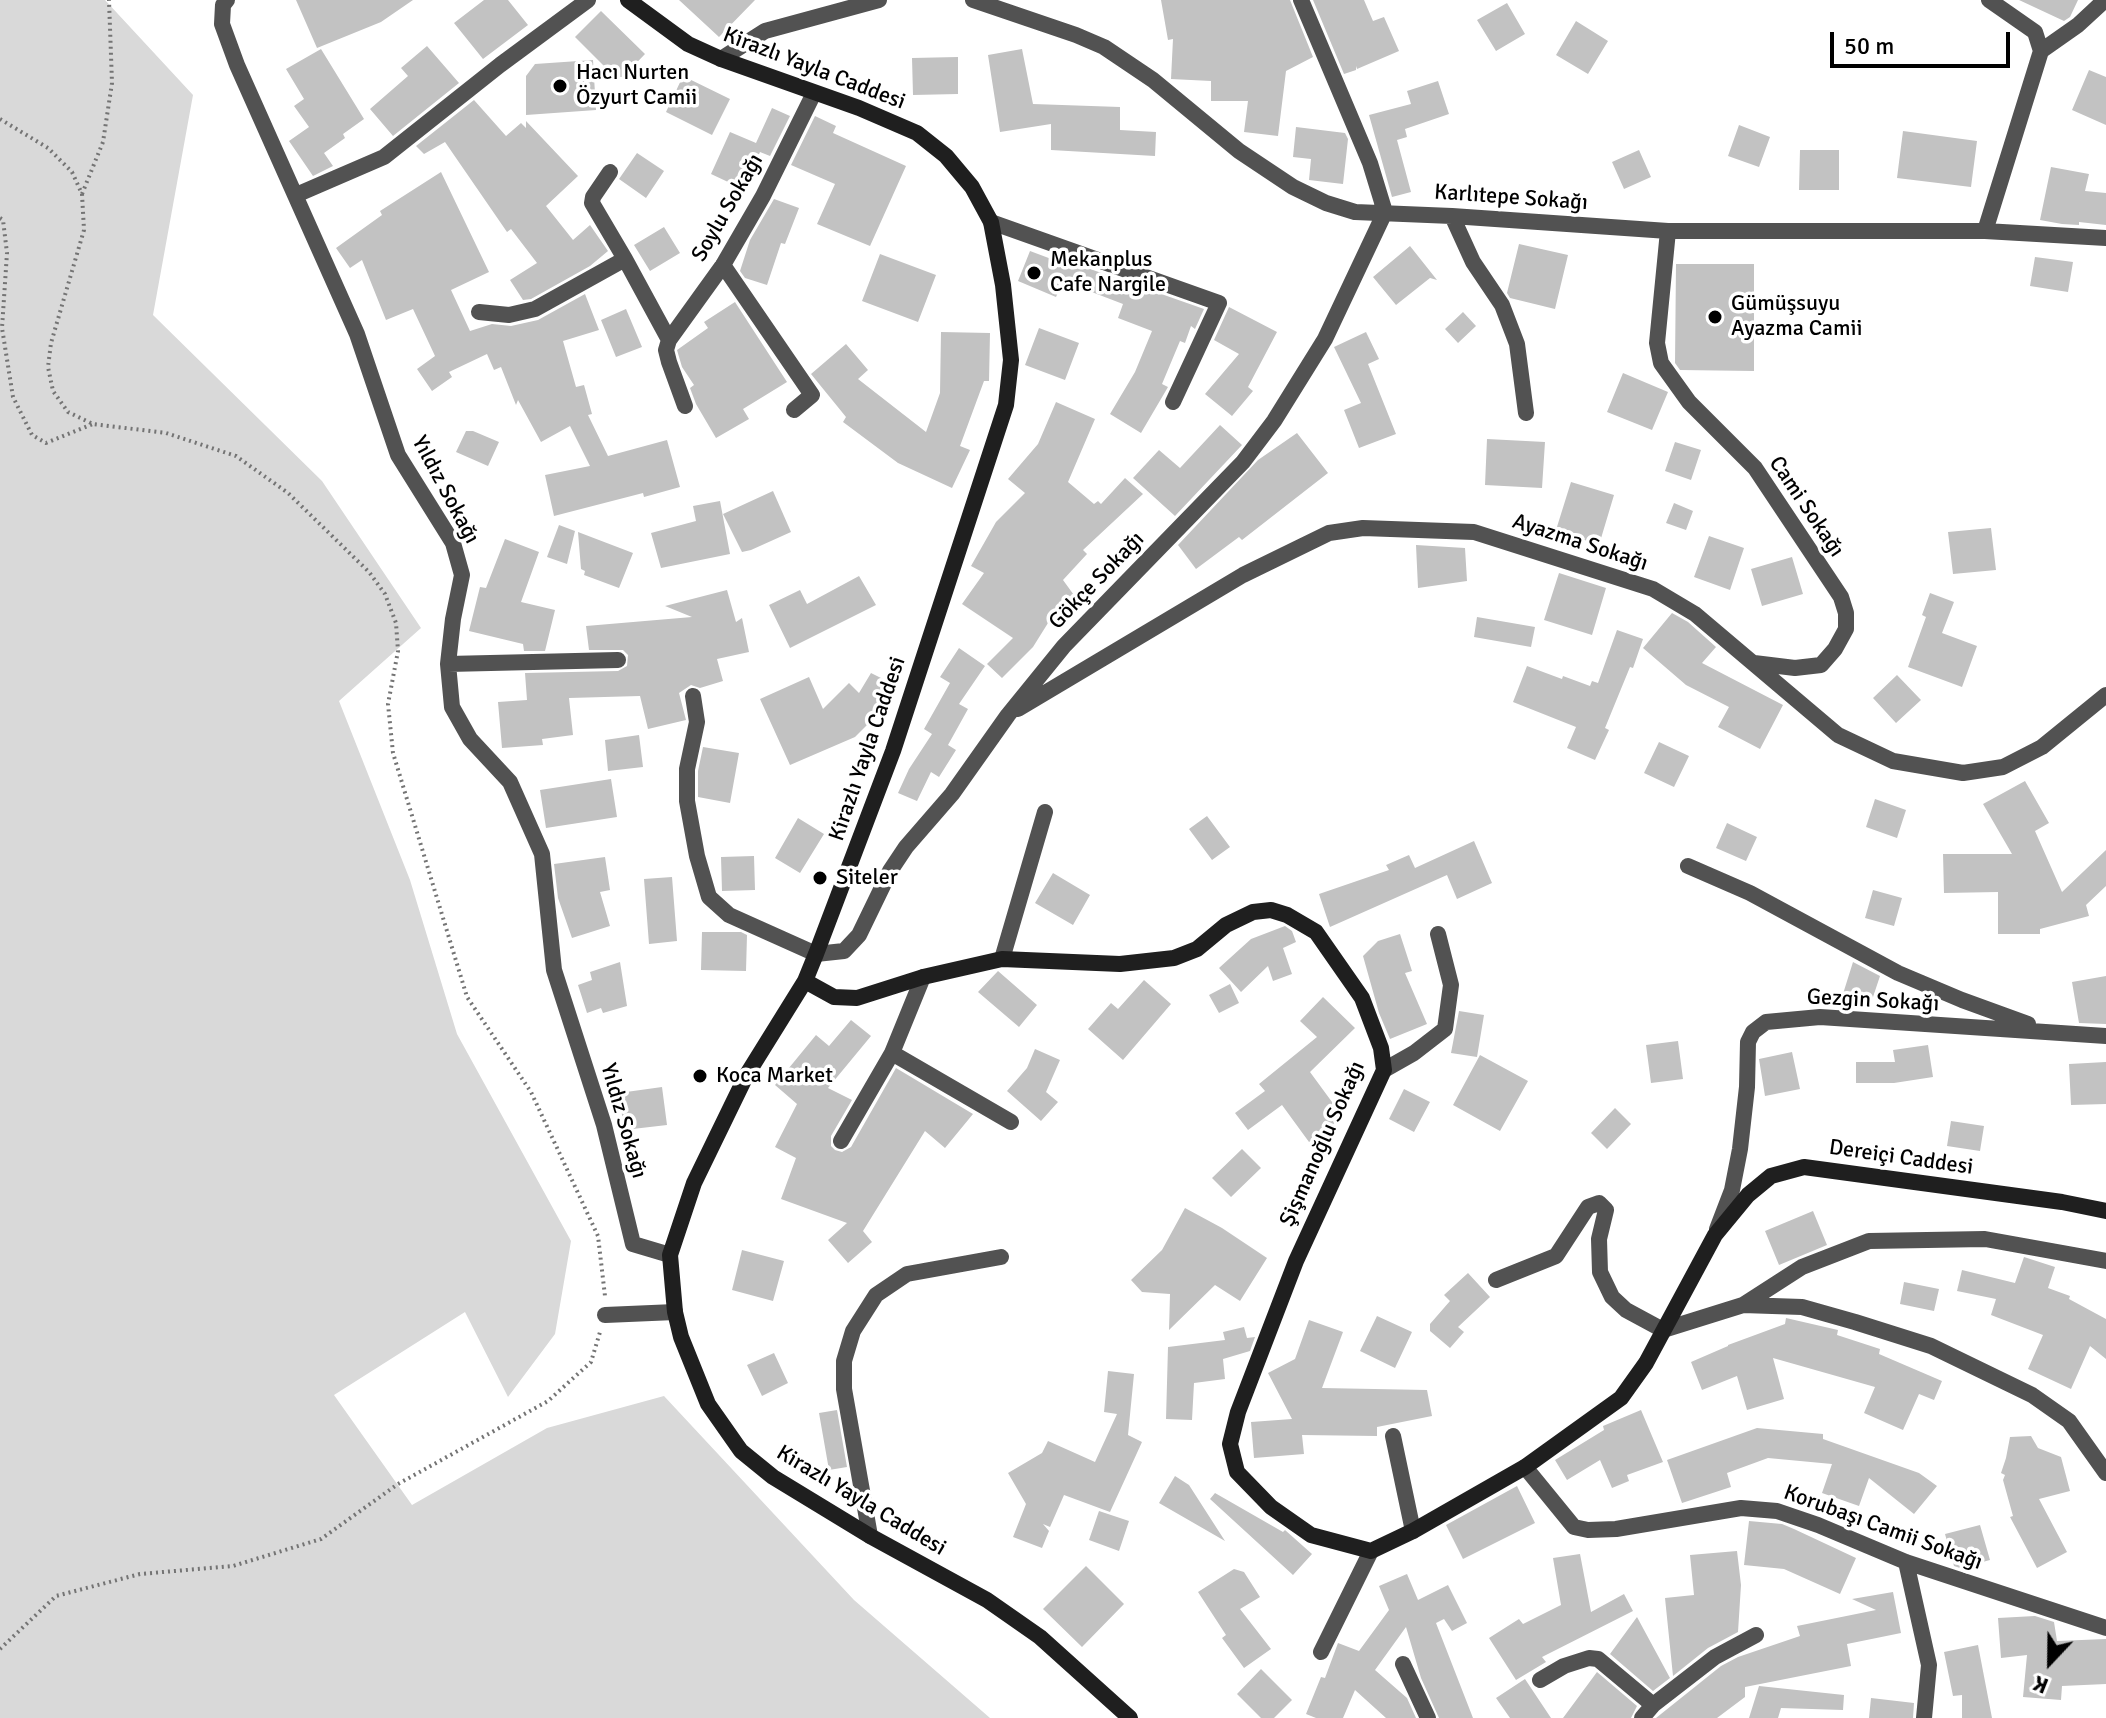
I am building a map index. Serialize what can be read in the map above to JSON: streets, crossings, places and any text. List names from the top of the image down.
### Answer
{
  "streets": {
    "main road": ["Kirazlı Yayla Caddesi", "Şişmanoğlu Sokağı", "Dereiçi Caddesi"],
    "street": [
      "Karlıtepe Sokağı",
      "Soylu Sokağı",
      "Yıldız Sokağı",
      "Cami Sokağı",
      "Ayazma Sokağı",
      "Gökçe Sokağı",
      "Gezgin Sokağı",
      "Korubaşı Camii Sokağı"
    ]
  },
  "crossings": [
    ["Kirazlı Yayla Caddesi", "Soylu Sokağı"],
    ["Kirazlı Yayla Caddesi", "Yıldız Sokağı"],
    ["Kirazlı Yayla Caddesi", "Gökçe Sokağı"],
    ["Kirazlı Yayla Caddesi", "Şişmanoğlu Sokağı"],
    ["Karlıtepe Sokağı", "Cami Sokağı"],
    ["Karlıtepe Sokağı", "Gökçe Sokağı"],
    ["Cami Sokağı", "Ayazma Sokağı"],
    ["Ayazma Sokağı", "Gökçe Sokağı"],
    ["Gezgin Sokağı", "Dereiçi Caddesi"]
  ],
  "places": [
    "Hacı Nurten Özyurt Camii",
    "Mekanplus Cafe Nargile",
    "Gümüşsuyu Ayazma Camii",
    "Siteler",
    "Koca Market"
  ],
  "scale_bar": "50 m",
  "north": "bottom"
}
